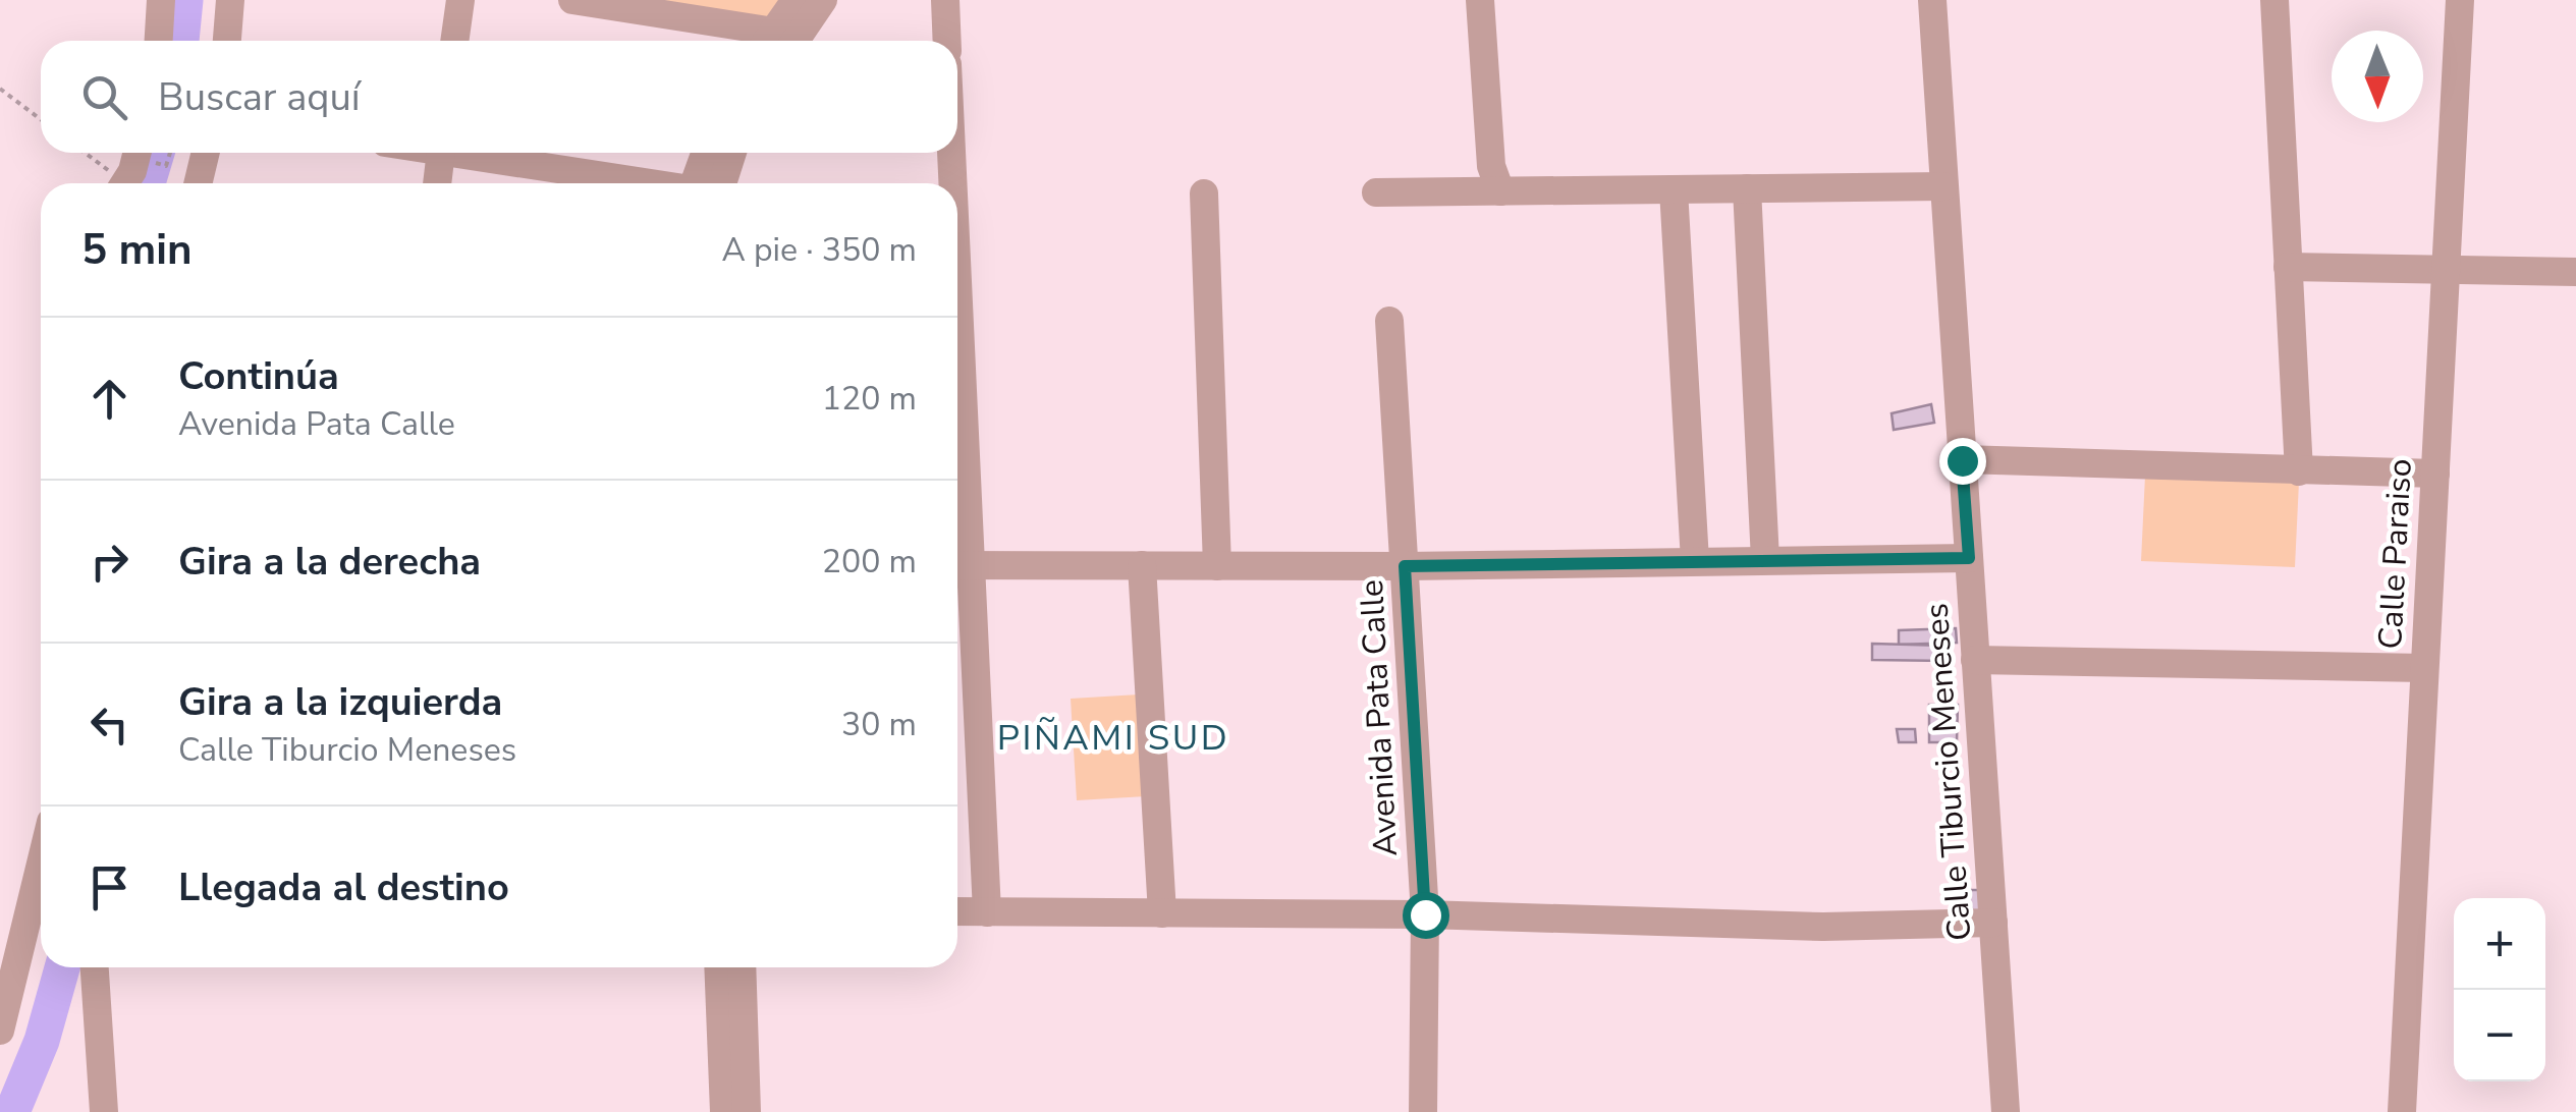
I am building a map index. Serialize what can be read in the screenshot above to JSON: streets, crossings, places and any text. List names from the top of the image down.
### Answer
{
  "streets": {
    "street": ["Calle Paraiso", "Avenida Pata Calle", "Calle Tiburcio Meneses"]
  },
  "districts": ["PIÑAMI SUD"],
  "north": "bottom",
  "page": {
    "search": "Buscar aquí",
    "heading": ["5 min", "A pie · 350 m"],
    "list": [
      ["Continúa", "Avenida Pata Calle", "120 m"],
      ["Gira a la derecha", "200 m"],
      ["Gira a la izquierda", "Calle Tiburcio Meneses", "30 m"],
      "Llegada al destino"
    ],
    "map_buttons": ["+", "−"]
  }
}
